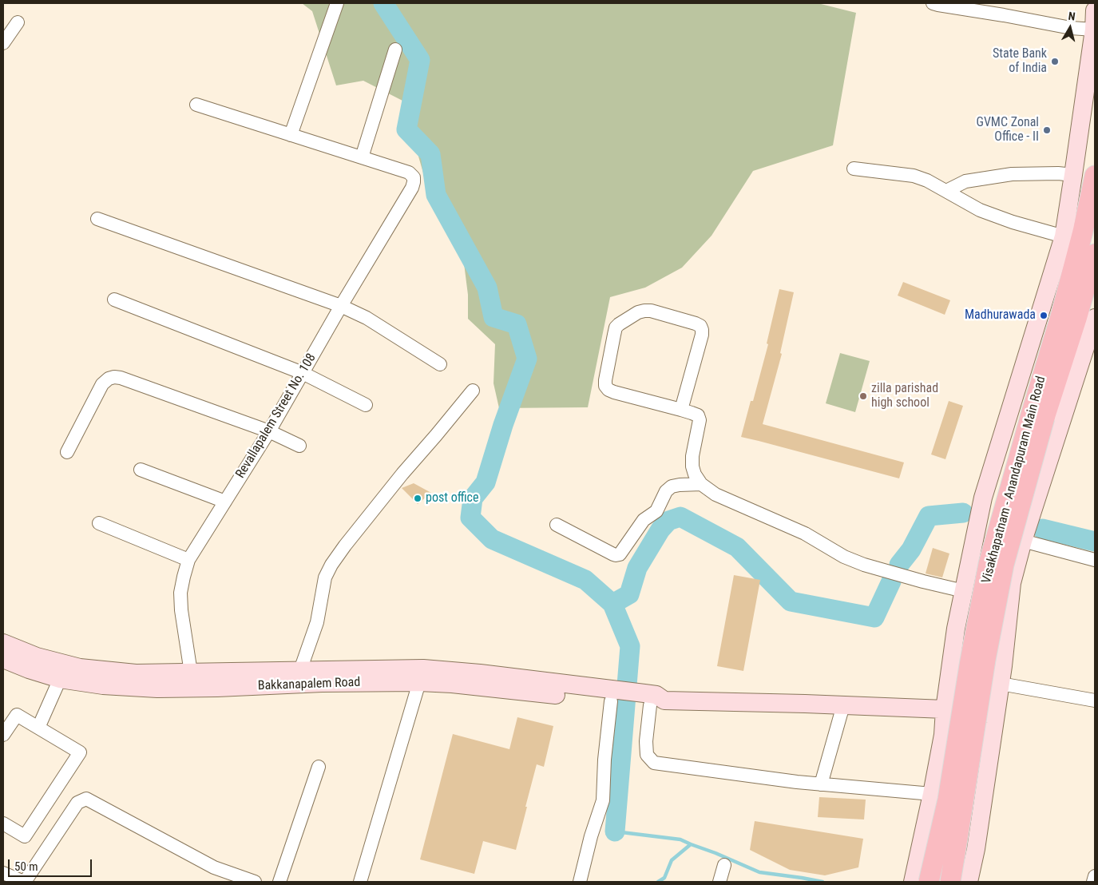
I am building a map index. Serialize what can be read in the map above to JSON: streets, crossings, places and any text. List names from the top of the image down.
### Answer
{
  "streets": {
    "main road": ["Visakhapatnam - Anandapuram Main Road"],
    "street": ["Revallapalem Street No. 108", "Bakkanapalem Road"]
  },
  "places": [
    "State Bank of India",
    "GVMC Zonal Office - II",
    "Madhurawada",
    "zilla parishad high school",
    "post office"
  ],
  "scale_bar": "50 m",
  "north": "top"
}
